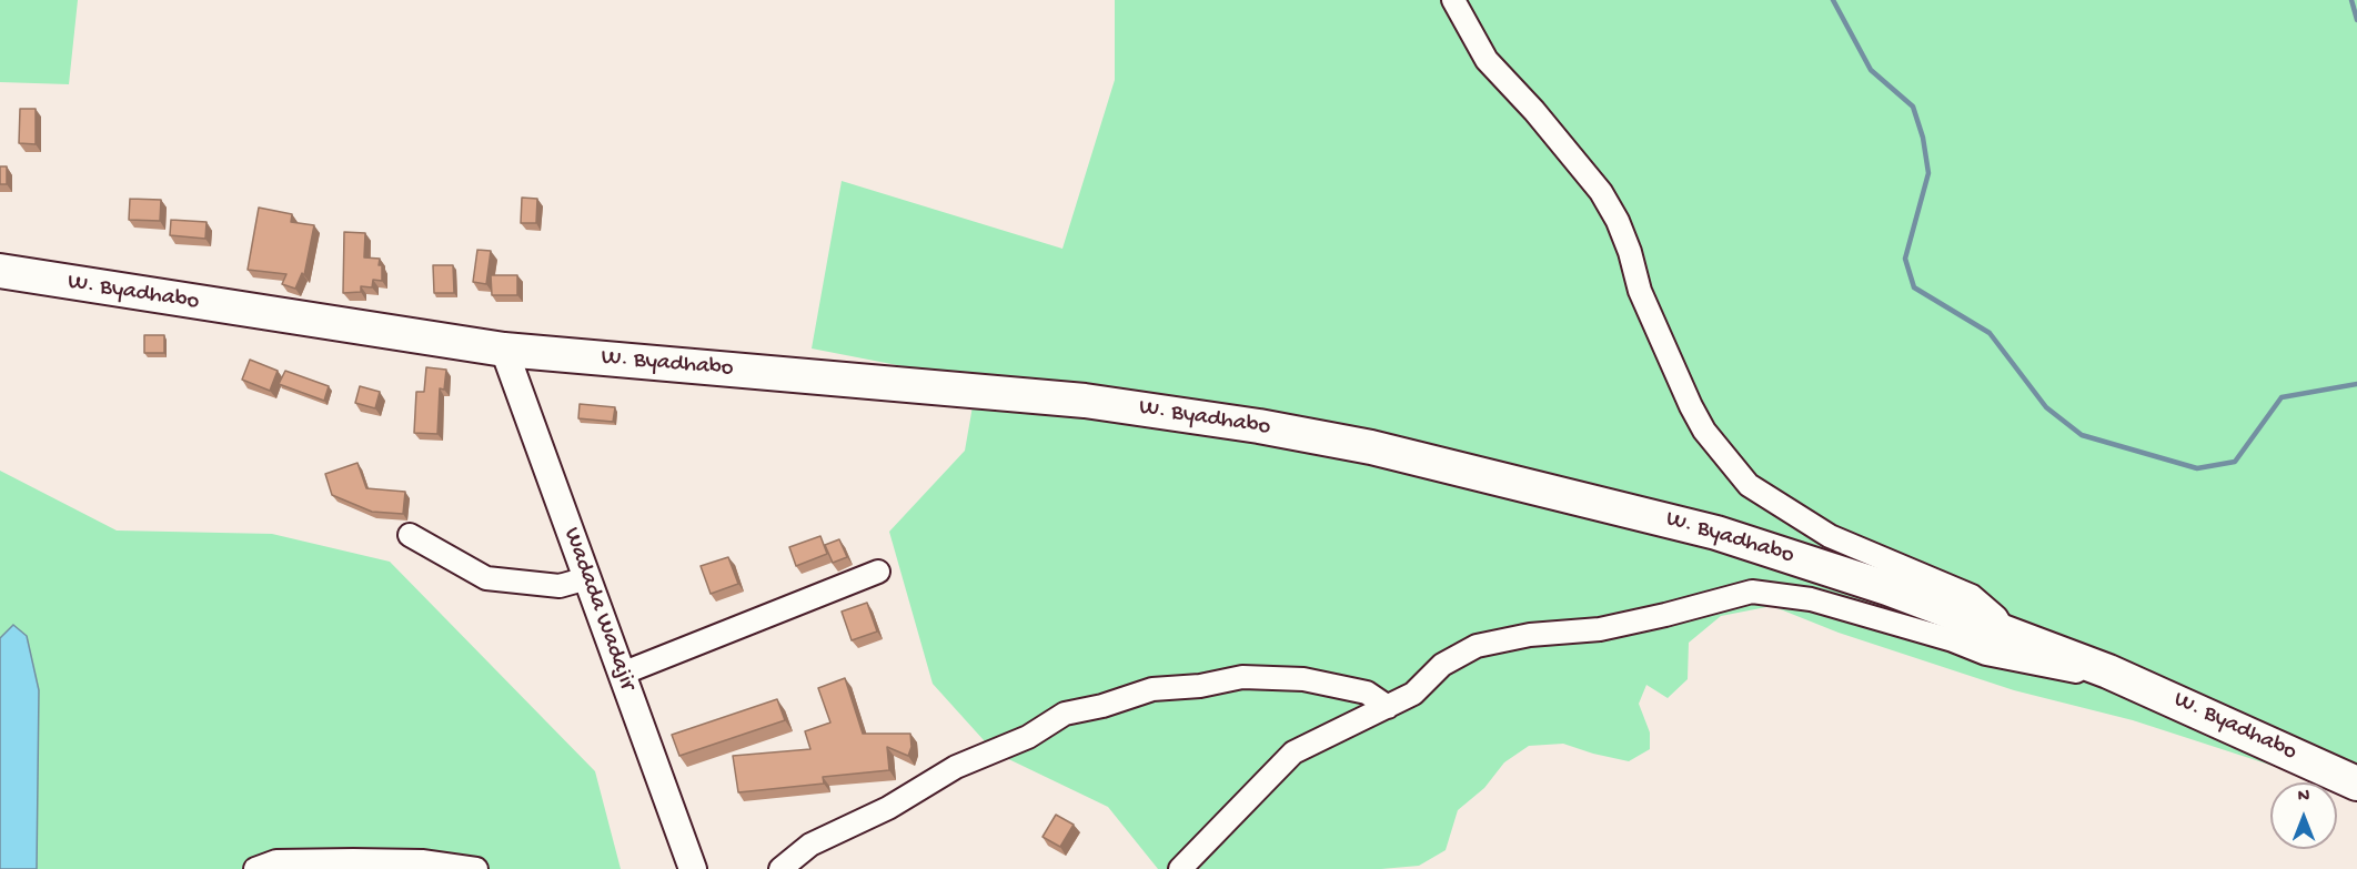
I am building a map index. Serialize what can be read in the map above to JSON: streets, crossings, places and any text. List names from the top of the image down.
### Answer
{
  "streets": {
    "main road": ["W. Byadhabo"],
    "street": ["Wadada Wadajir"]
  },
  "crossings": [
    ["W. Byadhabo", "Wadada Wadajir"]
  ],
  "north": "top"
}
